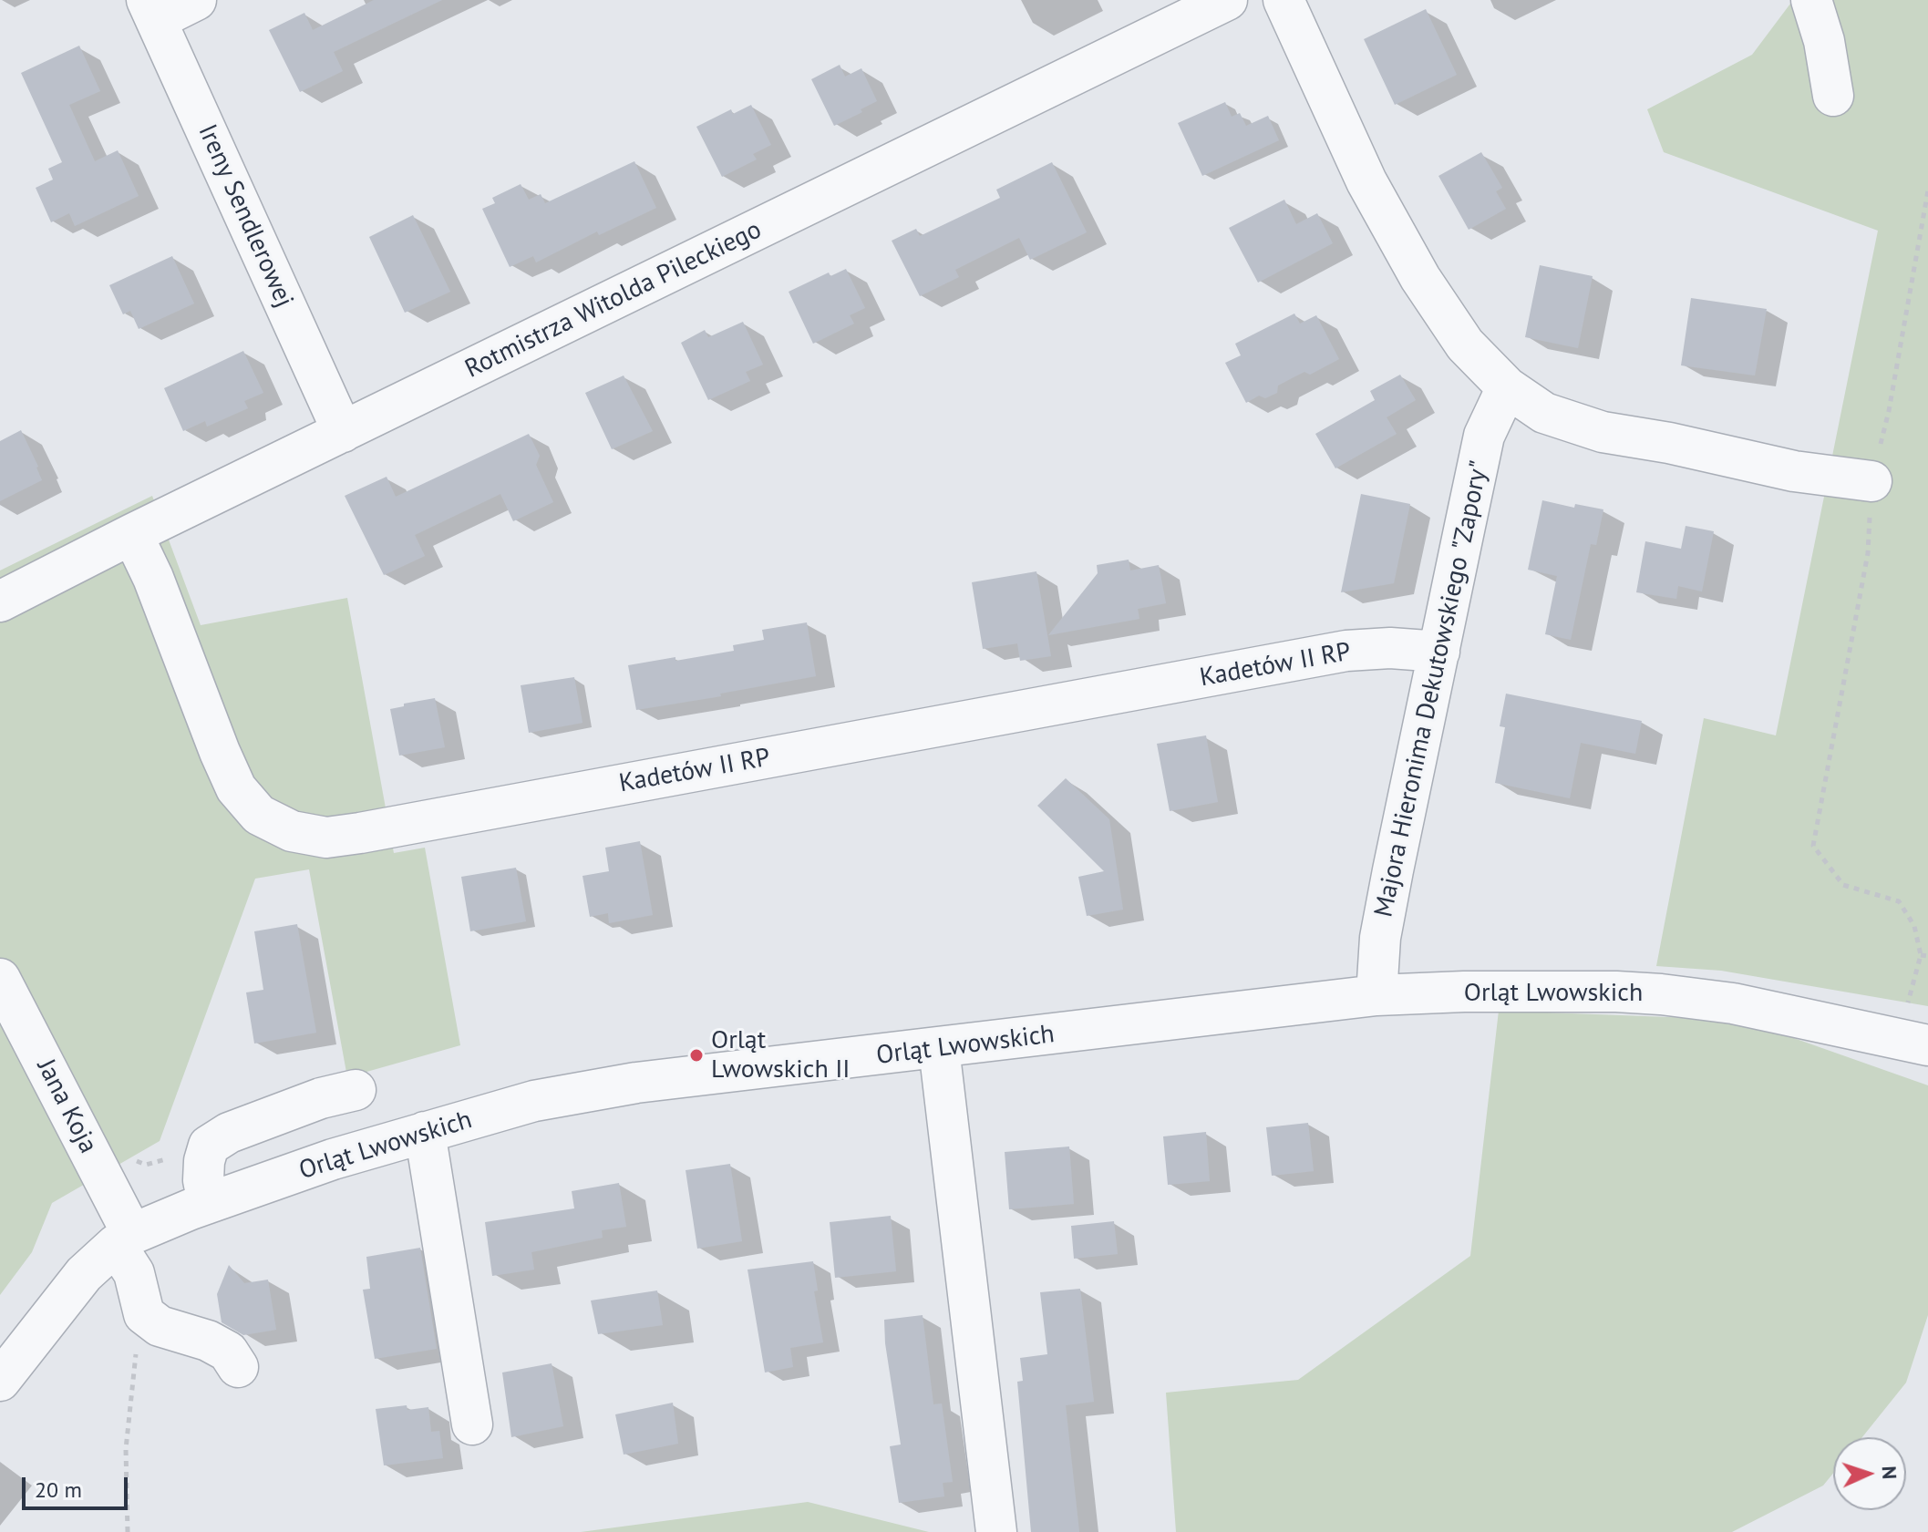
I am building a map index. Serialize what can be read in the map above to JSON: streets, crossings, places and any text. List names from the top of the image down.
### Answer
{
  "streets": {
    "street": [
      "Ireny Sendlerowej",
      "Rotmistrza Witolda Pileckiego",
      "Kadetów II RP",
      "Majora Hieronima Dekutowskiego \"Zapory\"",
      "Orląt Lwowskich",
      "Jana Koja"
    ]
  },
  "crossings": [
    ["Ireny Sendlerowej", "Rotmistrza Witolda Pileckiego"],
    ["Rotmistrza Witolda Pileckiego", "Kadetów II RP"],
    ["Kadetów II RP", "Majora Hieronima Dekutowskiego \"Zapory\""],
    ["Majora Hieronima Dekutowskiego \"Zapory\"", "Orląt Lwowskich"],
    ["Orląt Lwowskich", "Jana Koja"]
  ],
  "places": ["Orląt Lwowskich II"],
  "scale_bar": "20 m",
  "north": "right"
}
